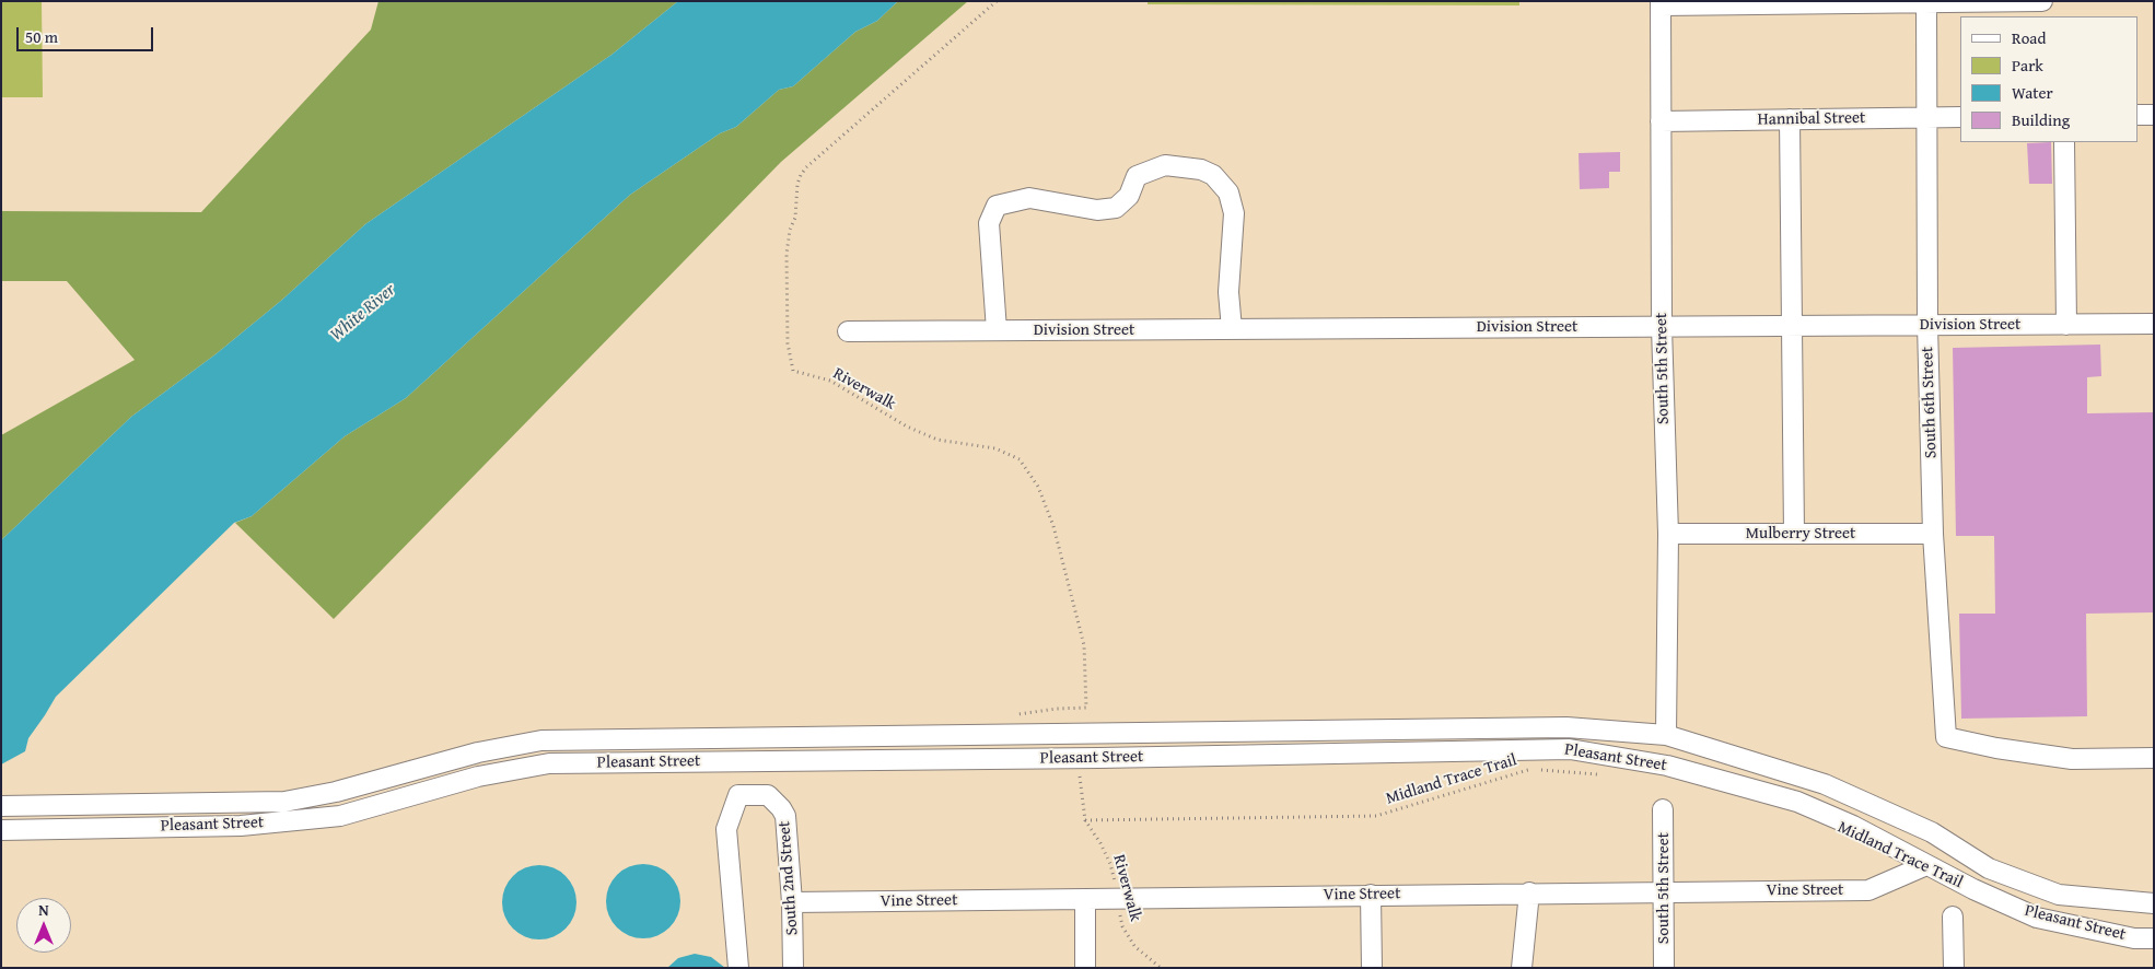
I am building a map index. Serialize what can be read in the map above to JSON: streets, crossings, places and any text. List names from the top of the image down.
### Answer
{
  "streets": {
    "street": [
      "Hannibal Street",
      "Division Street",
      "South 5th Street",
      "South 6th Street",
      "Mulberry Street",
      "Pleasant Street",
      "South 2nd Street",
      "Vine Street"
    ],
    "path": ["Riverwalk", "Midland Trace Trail"]
  },
  "crossings": [
    ["Hannibal Street", "South 5th Street"],
    ["Hannibal Street", "South 6th Street"],
    ["Division Street", "South 5th Street"],
    ["Division Street", "South 6th Street"],
    ["South 5th Street", "Mulberry Street"],
    ["South 5th Street", "Pleasant Street"],
    ["South 5th Street", "Vine Street"],
    ["Riverwalk", "Midland Trace Trail"],
    ["Riverwalk", "Vine Street"],
    ["South 6th Street", "Mulberry Street"],
    ["Pleasant Street", "Vine Street"],
    ["South 2nd Street", "Vine Street"]
  ],
  "water": ["White River"],
  "legend": [
    "Road",
    "Park",
    "Water",
    "Building"
  ],
  "scale_bar": "50 m",
  "north": "top"
}
